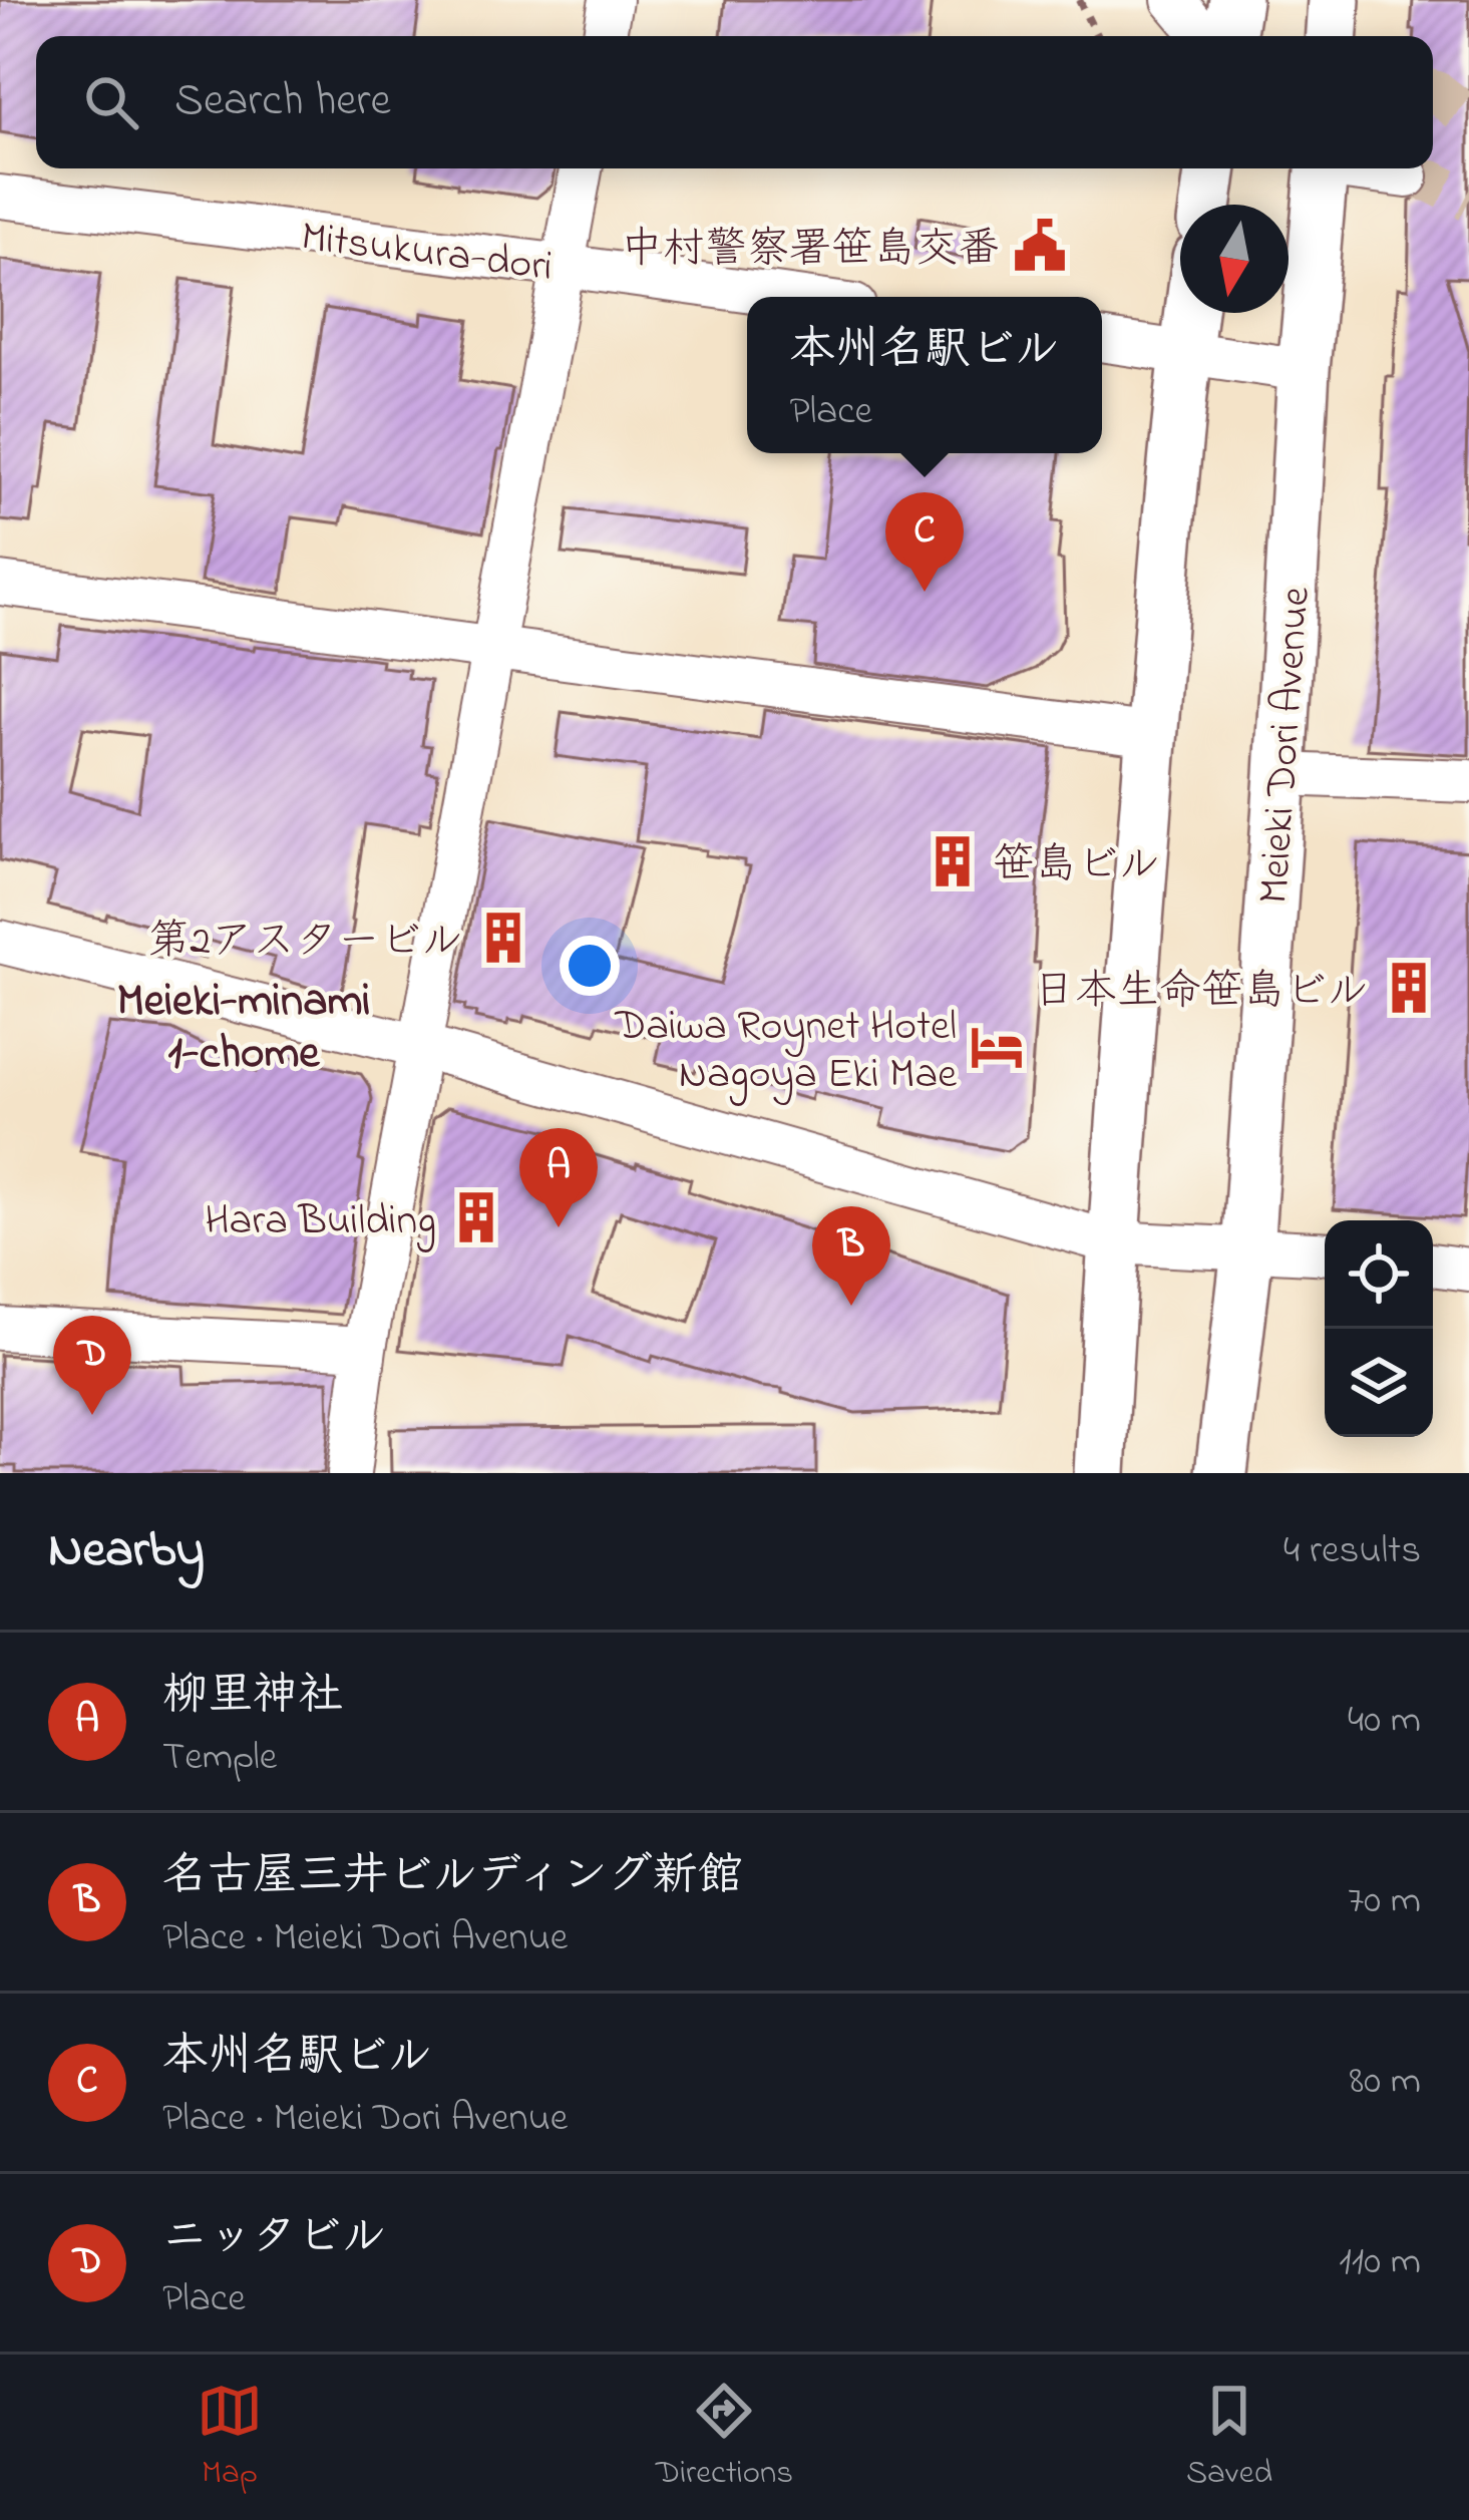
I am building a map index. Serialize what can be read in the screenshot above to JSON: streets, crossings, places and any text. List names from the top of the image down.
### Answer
{
  "streets": {
    "main road": ["Meieki Dori Avenue"],
    "street": ["Mitsukura-dori"]
  },
  "districts": ["Meieki-minami 1-chome"],
  "places": {
    "public building": ["中村警察署笹島交番"],
    "building": [
      "笹島ビル",
      "第2アスタービル",
      "日本生命笹島ビル",
      "Hara Building"
    ],
    "hotel": ["Daiwa Roynet Hotel Nagoya Eki Mae"]
  },
  "north": "bottom",
  "page": {
    "search": "Search here",
    "popup": ["本州名駅ビル", "Place"],
    "pins": [
      "C",
      "A",
      "B",
      "D"
    ],
    "heading": ["Nearby", "4 results"],
    "list": [
      {
        "mark": "A",
        "name": "柳里神社",
        "note": "Temple",
        "value": "40 m"
      },
      {
        "mark": "B",
        "name": "名古屋三井ビルディング新館",
        "note": "Place · Meieki Dori Avenue",
        "value": "70 m"
      },
      {
        "mark": "C",
        "name": "本州名駅ビル",
        "note": "Place · Meieki Dori Avenue",
        "value": "80 m"
      },
      {
        "mark": "D",
        "name": "ニッタビル",
        "note": "Place",
        "value": "110 m"
      }
    ],
    "nav": ["Map", "Directions", "Saved"]
  }
}
